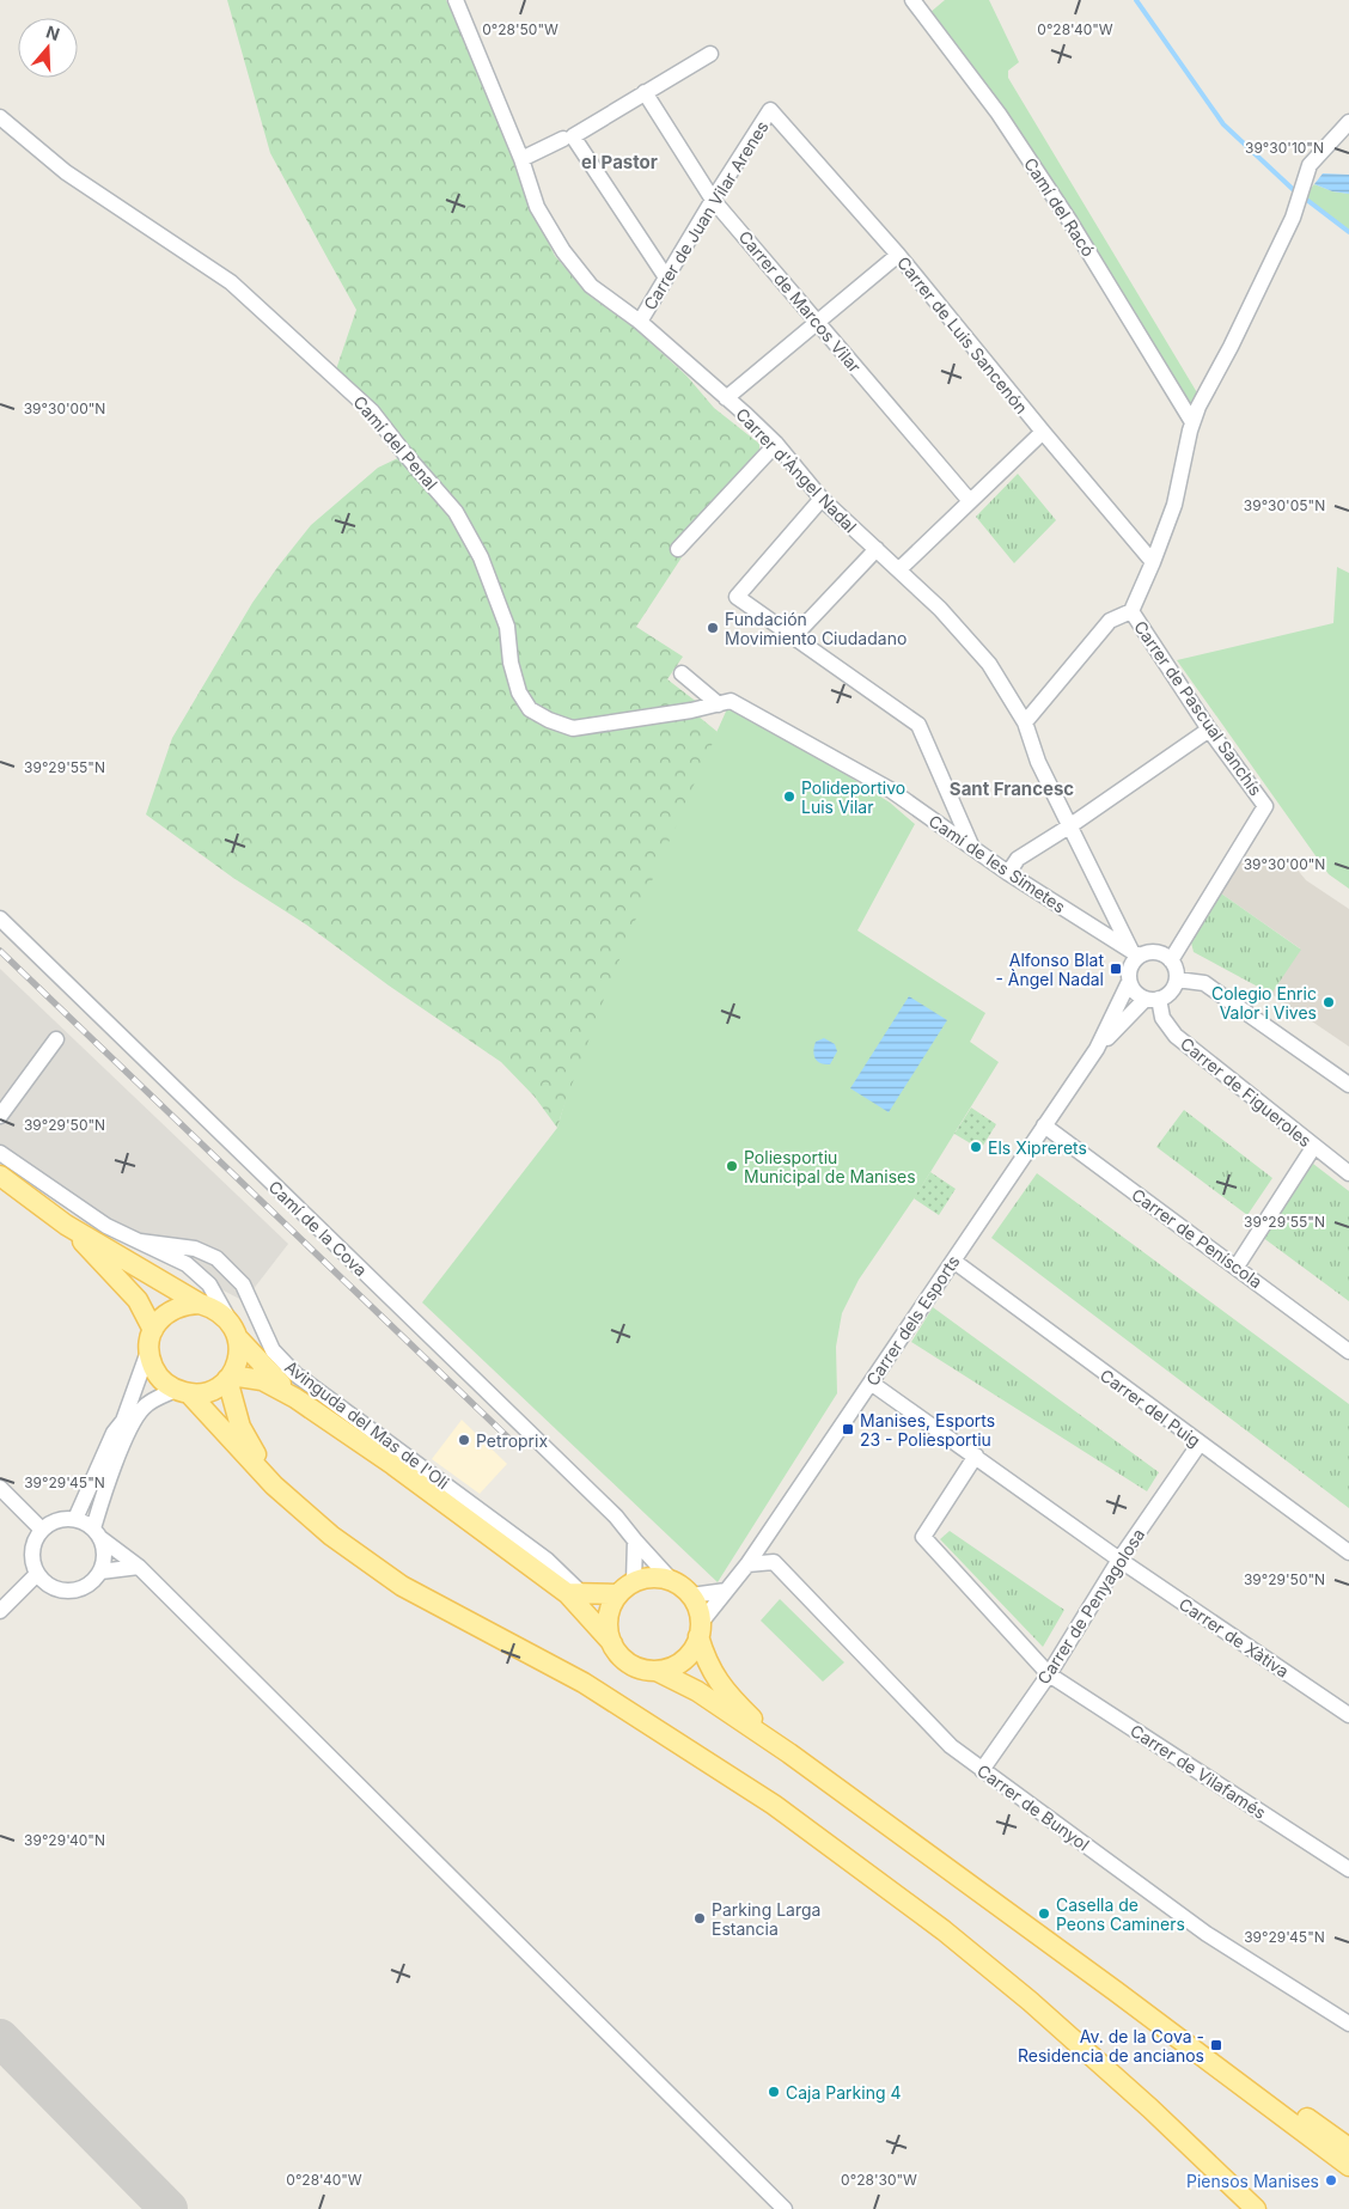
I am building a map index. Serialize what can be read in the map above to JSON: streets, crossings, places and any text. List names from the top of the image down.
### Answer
{
  "streets": {
    "street": [
      "Camí del Racó",
      "Carrer de Juan Vilar Arenes",
      "Carrer de Marcos Vilar",
      "Carrer de Luis Sancenón",
      "Camí del Penal",
      "Carrer d'Àngel Nadal",
      "Carrer de Pascual Sanchís",
      "Camí de les Simetes",
      "Carrer de Figueroles",
      "Camí de la Cova",
      "Carrer de Peníscola",
      "Carrer dels Esports",
      "Carrer del Puig",
      "Avinguda del Mas de l'Oli",
      "Carrer de Penyagolosa",
      "Carrer de Xàtiva",
      "Carrer de Vilafamés",
      "Carrer de Bunyol"
    ]
  },
  "crossings": [
    ["Carrer de Juan Vilar Arenes", "Carrer de Marcos Vilar"],
    ["Carrer de Juan Vilar Arenes", "Carrer de Luis Sancenón"],
    ["Carrer de Juan Vilar Arenes", "Carrer d'Àngel Nadal"],
    ["Camí del Penal", "Camí de les Simetes"],
    ["Carrer d'Àngel Nadal", "Carrer de Pascual Sanchís"],
    ["Carrer d'Àngel Nadal", "Camí de les Simetes"],
    ["Carrer d'Àngel Nadal", "Carrer de Figueroles"],
    ["Carrer d'Àngel Nadal", "Carrer dels Esports"],
    ["Carrer de Pascual Sanchís", "Camí de les Simetes"],
    ["Carrer de Pascual Sanchís", "Carrer de Figueroles"],
    ["Carrer de Pascual Sanchís", "Carrer dels Esports"],
    ["Camí de les Simetes", "Carrer de Figueroles"],
    ["Camí de les Simetes", "Carrer dels Esports"],
    ["Carrer de Figueroles", "Carrer dels Esports"],
    ["Camí de la Cova", "Carrer dels Esports"],
    ["Carrer de Peníscola", "Carrer dels Esports"],
    ["Carrer dels Esports", "Carrer del Puig"],
    ["Carrer dels Esports", "Carrer de Xàtiva"],
    ["Carrer dels Esports", "Carrer de Bunyol"],
    ["Carrer del Puig", "Carrer de Penyagolosa"],
    ["Carrer de Penyagolosa", "Carrer de Xàtiva"],
    ["Carrer de Penyagolosa", "Carrer de Vilafamés"],
    ["Carrer de Penyagolosa", "Carrer de Bunyol"],
    ["Carrer de Xàtiva", "Carrer de Vilafamés"]
  ],
  "districts": ["el Pastor", "Sant Francesc"],
  "places": {
    "other": [
      "Fundación Movimiento Ciudadano",
      "Polideportivo Luis Vilar",
      "Colegio Enric Valor i Vives",
      "Els Xiprerets",
      "Poliesportiu Municipal de Manises",
      "Petroprix",
      "Casella de Peons Caminers",
      "Parking Larga Estancia",
      "Caja Parking 4",
      "Piensos Manises"
    ],
    "transit": ["Alfonso Blat - Àngel Nadal", "Manises, Esports 23 - Poliesportiu", "Av. de la Cova - Residencia de ancianos"]
  },
  "north": "top",
  "coordinates": [
    "0°28'50\"W",
    "0°28'40\"W",
    "39°30'10\"N",
    "39°30'00\"N",
    "39°30'05\"N",
    "39°29'55\"N",
    "39°29'50\"N",
    "39°29'45\"N",
    "39°29'40\"N",
    "0°28'30\"W"
  ]
}
